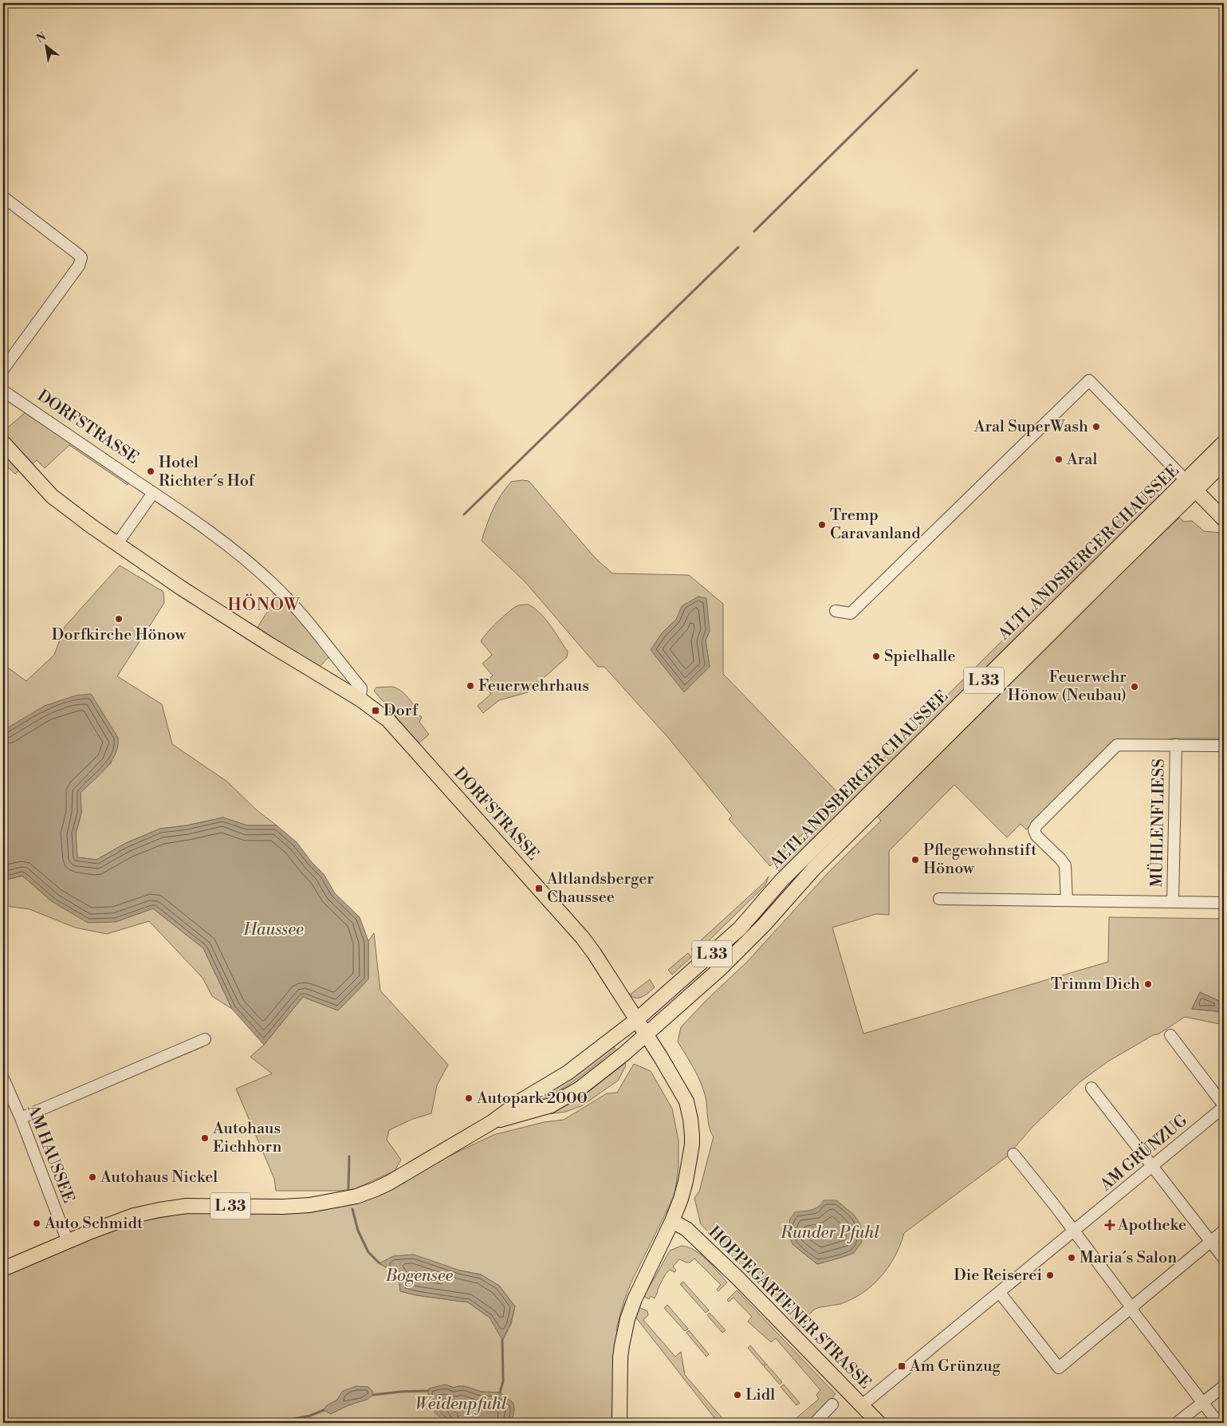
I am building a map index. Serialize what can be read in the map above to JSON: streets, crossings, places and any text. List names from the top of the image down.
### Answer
{
  "streets": {
    "main road": [
      "DORFSTRASSE",
      "ALTLANDSBERGER CHAUSSEE",
      "L 33",
      "HOPPEGARTENER STRASSE"
    ],
    "street": ["MÜHLENFLIESS", "AM GRÜNZUG", "AM HAUSSEE"]
  },
  "crossings": [
    ["DORFSTRASSE", "ALTLANDSBERGER CHAUSSEE"],
    ["DORFSTRASSE", "L 33"],
    ["DORFSTRASSE", "HOPPEGARTENER STRASSE"],
    ["ALTLANDSBERGER CHAUSSEE", "L 33"],
    ["L 33", "AM HAUSSEE"],
    ["AM GRÜNZUG", "HOPPEGARTENER STRASSE"]
  ],
  "districts": ["HÖNOW"],
  "water": [
    "Haussee",
    "Runder Pfuhl",
    "Bogensee",
    "Weidenpfuhl"
  ],
  "places": {
    "other": [
      "Aral SuperWash",
      "Aral",
      "Hotel Richter´s Hof",
      "Tremp Caravanland",
      "Dorfkirche Hönow",
      "Spielhalle",
      "Feuerwehrhaus",
      "Feuerwehr Hönow (Neubau)",
      "Pflegewohnstift Hönow",
      "Trimm Dich",
      "Autopark 2000",
      "Autohaus Eichhorn",
      "Autohaus Nickel",
      "Auto Schmidt",
      "Maria´s Salon",
      "Die Reiserei",
      "Lidl"
    ],
    "transit": ["Dorf", "Altlandsberger Chaussee", "Am Grünzug"],
    "health": ["Apotheke"]
  },
  "north": "top left"
}
